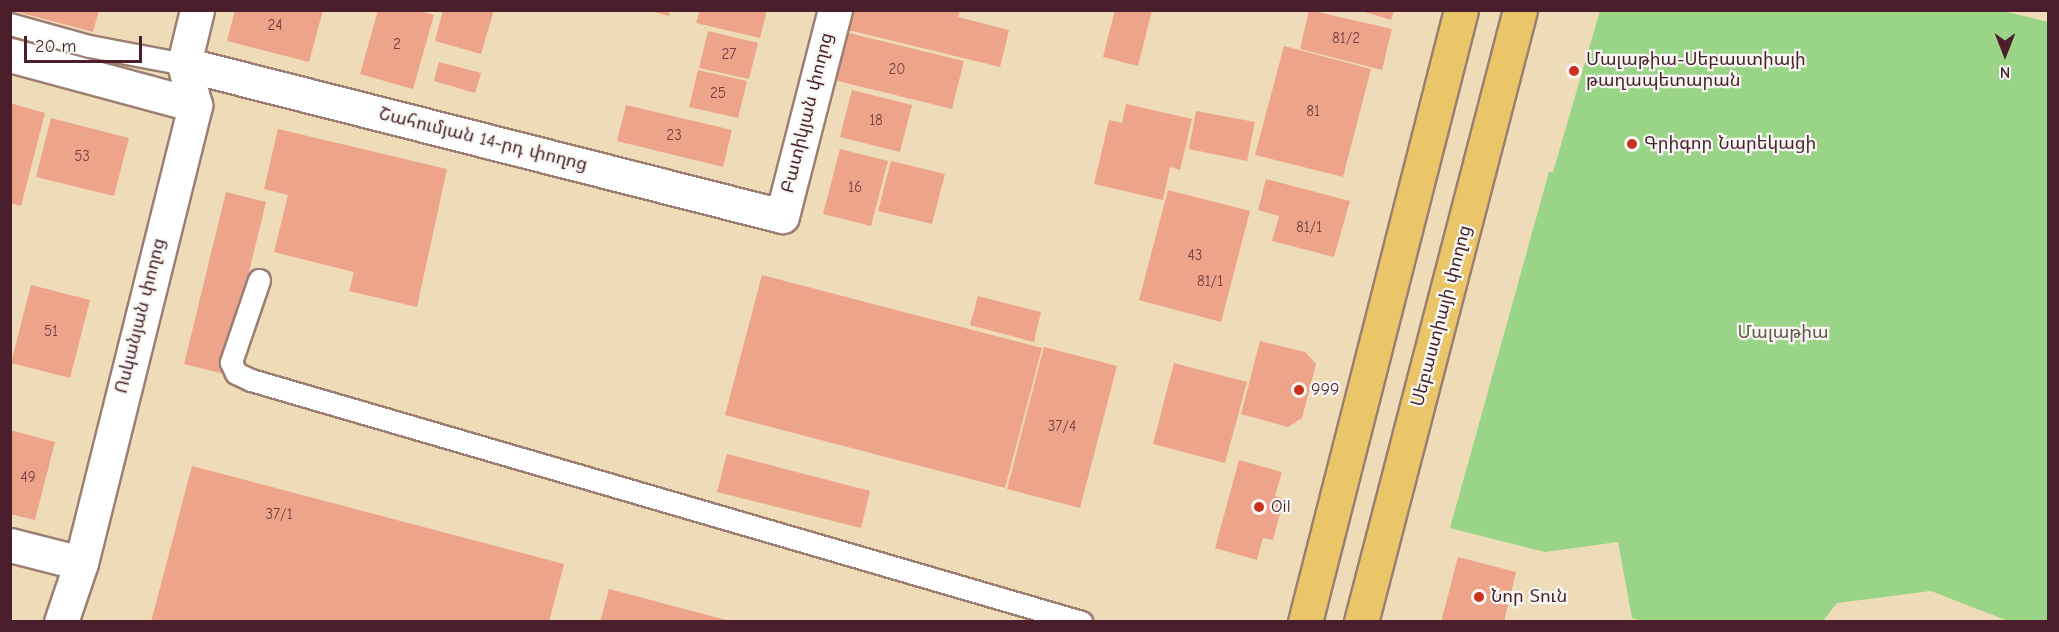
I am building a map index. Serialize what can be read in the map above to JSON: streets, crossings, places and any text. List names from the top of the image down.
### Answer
{
  "streets": {
    "main road": ["Սեբաստիայի փողոց"],
    "street": ["Բատիկյան փողոց", "Շահումյան 14-րդ փողոց", "Ոսկանյան փողոց"]
  },
  "crossings": [
    ["Բատիկյան փողոց", "Շահումյան 14-րդ փողոց"],
    ["Շահումյան 14-րդ փողոց", "Ոսկանյան փողոց"]
  ],
  "parks": ["Մալաթիա"],
  "places": [
    "Մալաթիա-Սեբաստիայի թաղապետարան",
    "Գրիգոր Նարեկացի",
    "999",
    "Oil",
    "Նոր Տուն"
  ],
  "house_numbers": [
    "24",
    "81/2",
    "2",
    "27",
    "20",
    "25",
    "81",
    "18",
    "23",
    "53",
    "16",
    "81/1",
    "43",
    "81/1",
    "51",
    "37/4",
    "49",
    "37/1"
  ],
  "scale_bar": "20 m",
  "north": "bottom"
}
